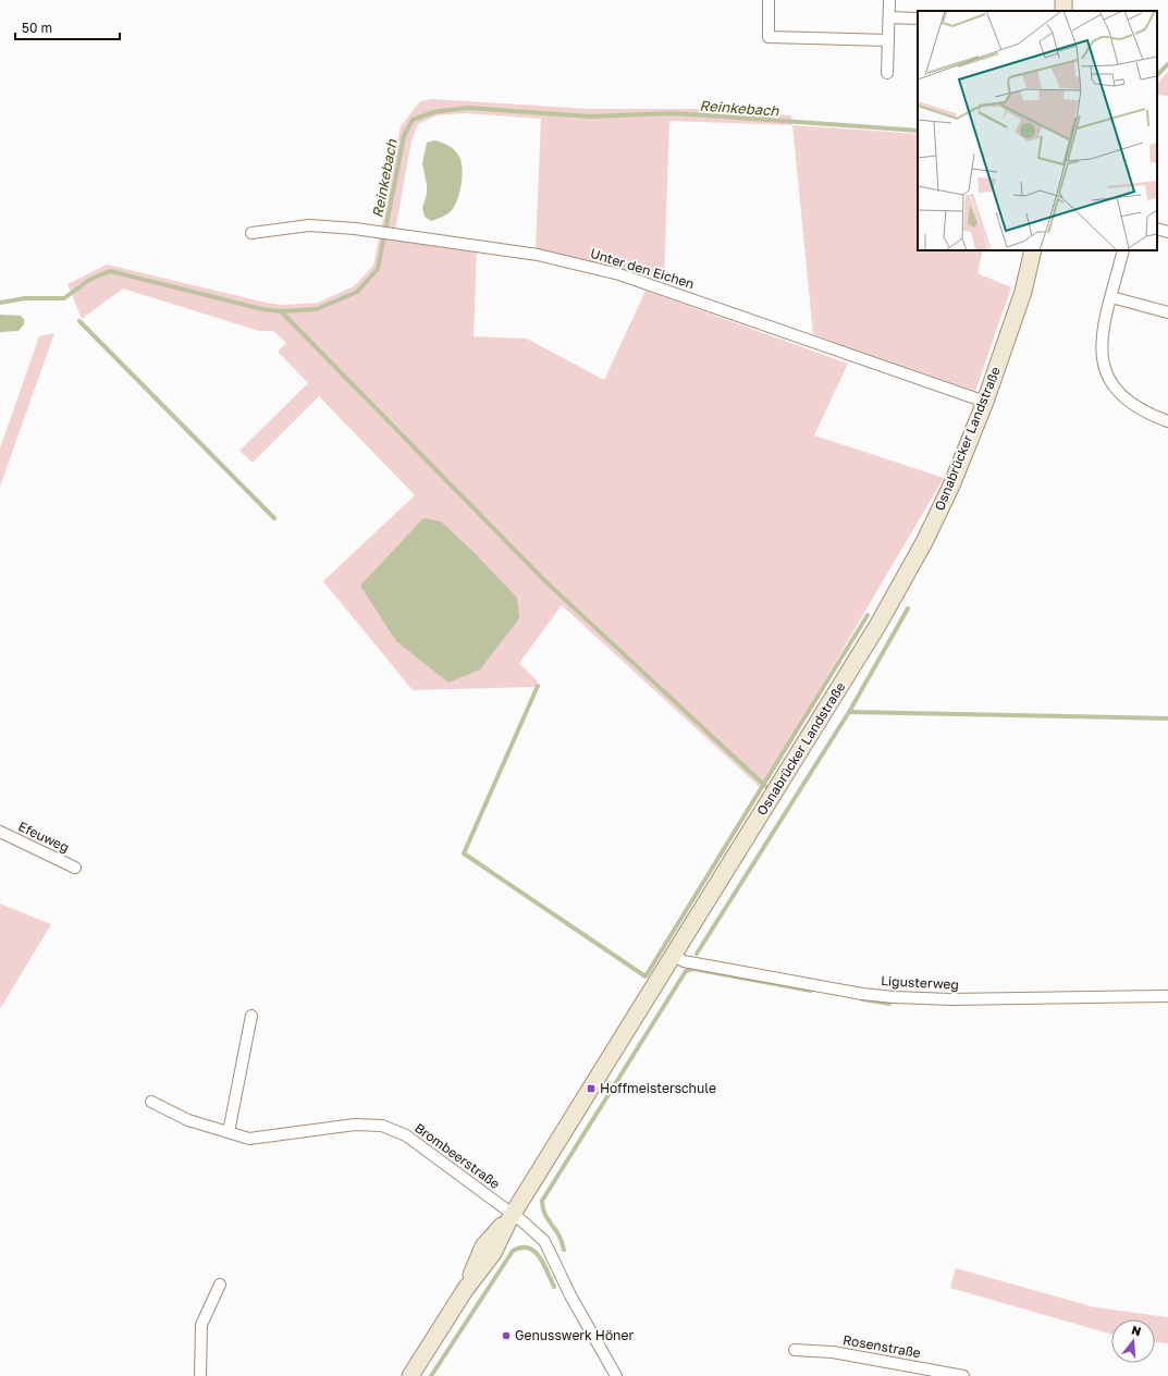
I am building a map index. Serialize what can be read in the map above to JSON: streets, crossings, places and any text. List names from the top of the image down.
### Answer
{
  "streets": {
    "street": [
      "Unter den Eichen",
      "Osnabrücker Landstraße",
      "Efeuweg",
      "Ligusterweg",
      "Brombeerstraße",
      "Rosenstraße"
    ]
  },
  "crossings": [
    ["Unter den Eichen", "Osnabrücker Landstraße"],
    ["Osnabrücker Landstraße", "Ligusterweg"],
    ["Osnabrücker Landstraße", "Brombeerstraße"]
  ],
  "water": ["Reinkebach"],
  "places": {
    "transit": ["Hoffmeisterschule"],
    "other": ["Genusswerk Höner"]
  },
  "scale_bar": "50 m",
  "north": "top"
}
